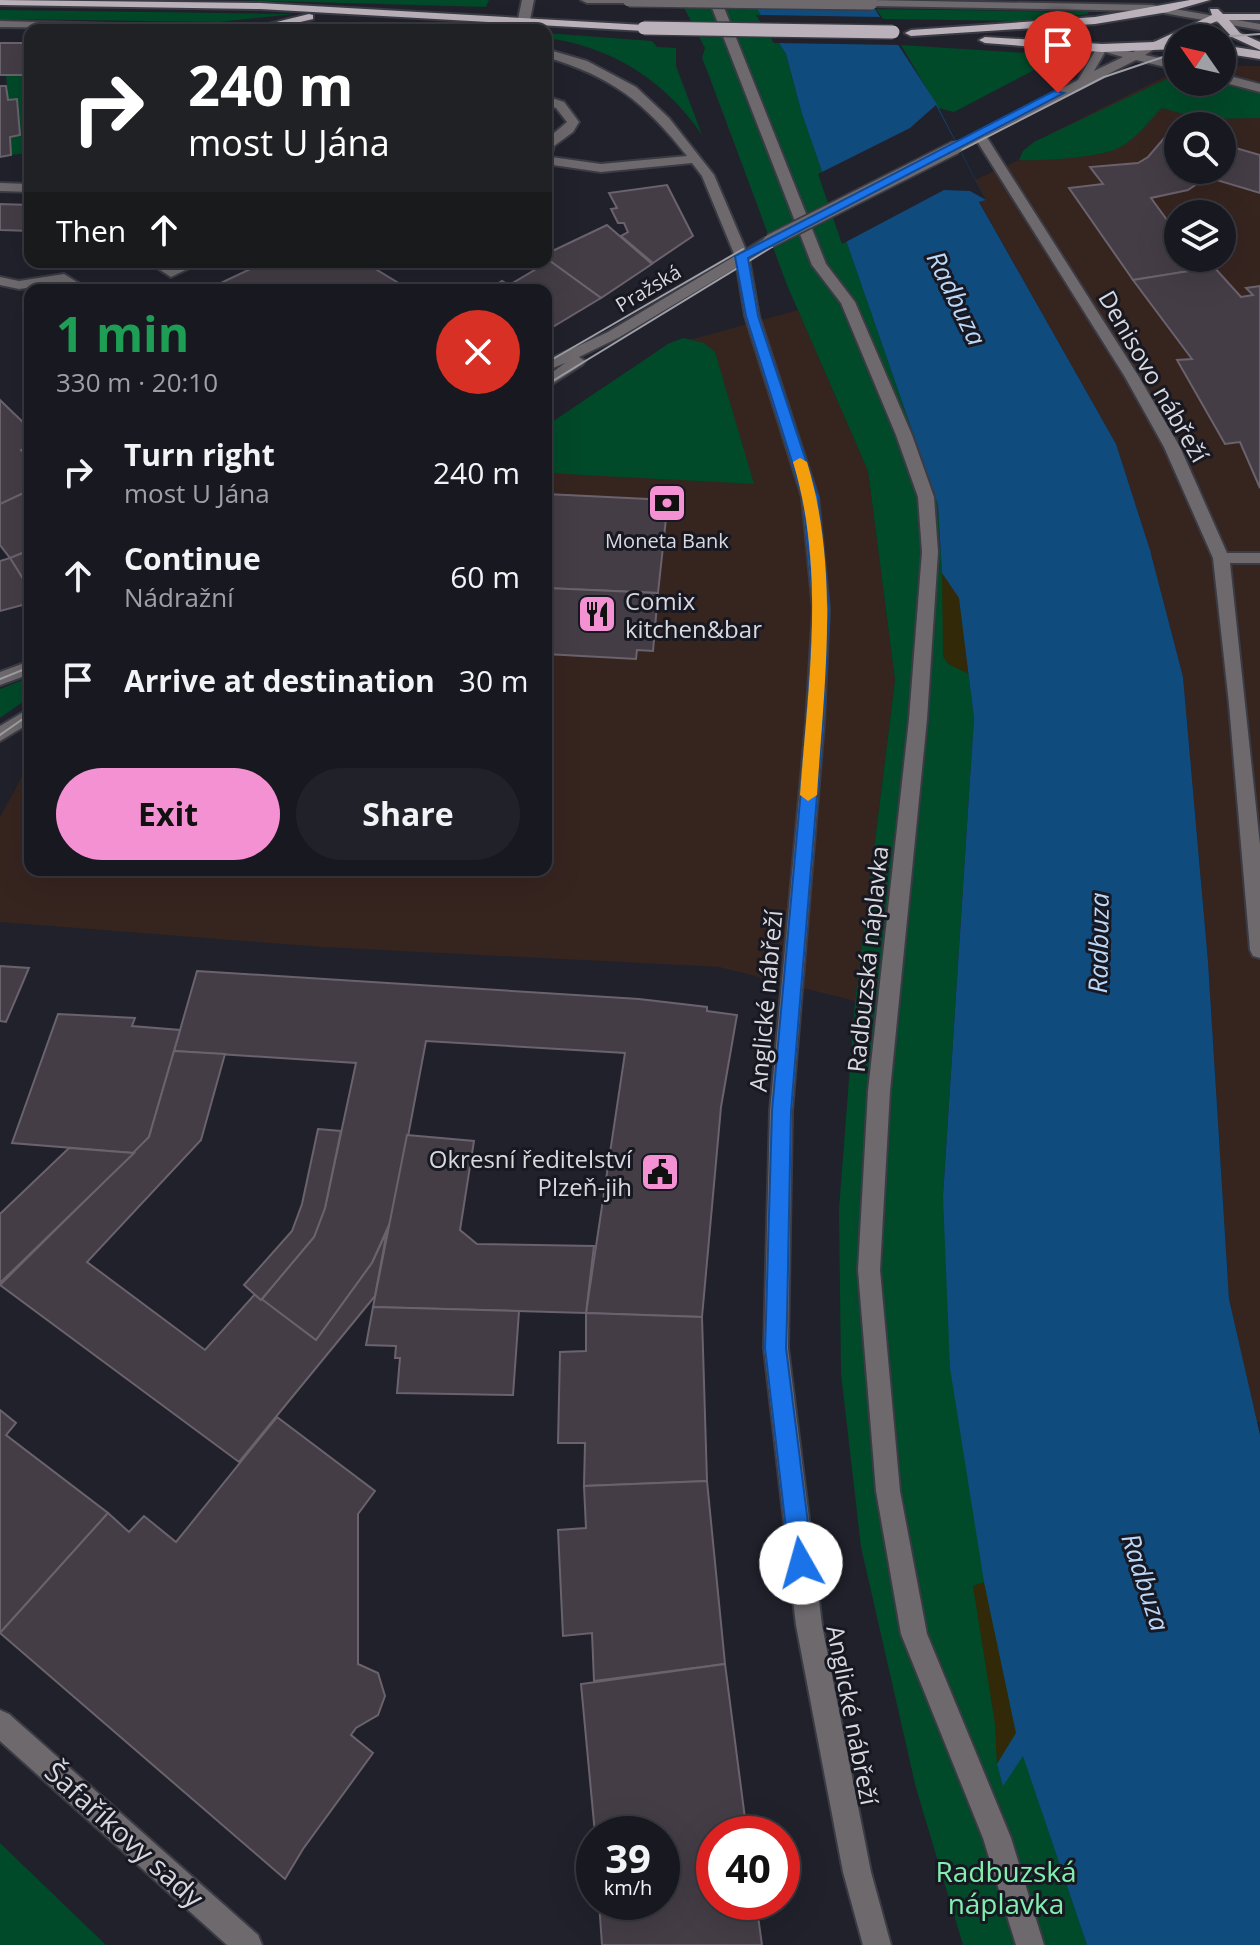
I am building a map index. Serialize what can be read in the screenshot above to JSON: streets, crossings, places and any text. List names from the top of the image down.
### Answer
{
  "streets": {
    "street": [
      "Pražská",
      "Denisovo nábřeží",
      "Radbuzská náplavka",
      "Anglické nábřeží",
      "Šafaříkovy sady"
    ]
  },
  "crossings": [
    ["Pražská", "Denisovo nábřeží"],
    ["Pražská", "Anglické nábřeží"]
  ],
  "water": ["Radbuza"],
  "parks": ["Radbuzská náplavka"],
  "places": {
    "bank": ["Moneta Bank"],
    "restaurant": ["Comix kitchen&bar"],
    "public building": ["Okresní ředitelství Plzeň-jih"]
  },
  "north": "top left",
  "page": {
    "turn": ["240 m", "most U Jána"],
    "then": "Then",
    "heading": ["1 min", "330 m · 20:10"],
    "list": [
      {
        "name": "Turn right",
        "note": "most U Jána",
        "value": "240 m"
      },
      {
        "name": "Continue",
        "note": "Nádražní",
        "value": "60 m"
      },
      {
        "name": "Arrive at destination",
        "value": "30 m"
      }
    ],
    "buttons": ["Exit", "Share"],
    "speed": "39 km/h",
    "limit": "40"
  }
}
